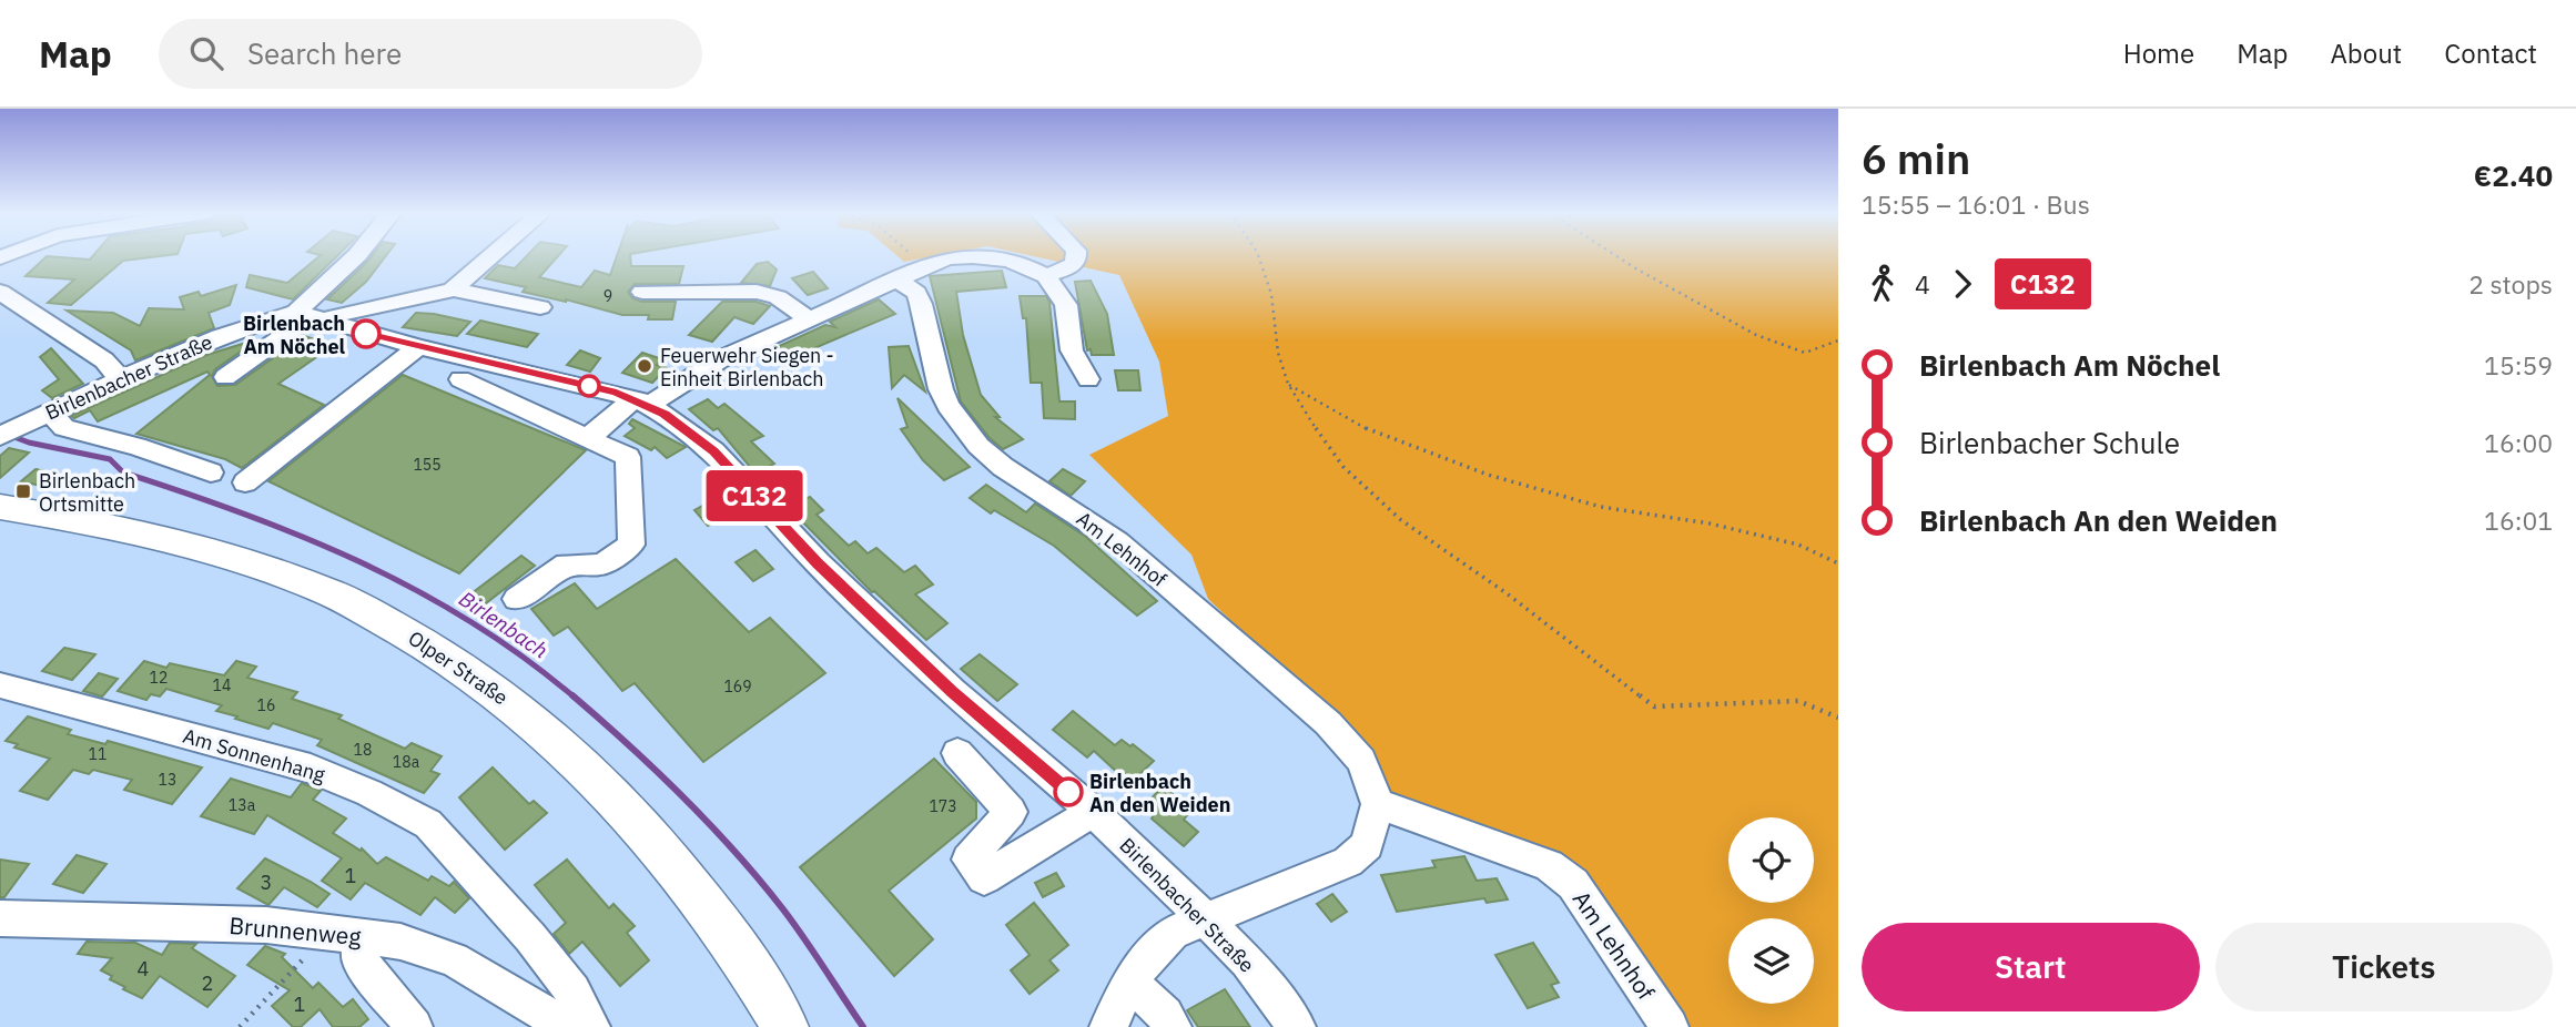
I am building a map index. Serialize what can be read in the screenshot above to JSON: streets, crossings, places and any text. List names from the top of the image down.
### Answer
{
  "streets": {
    "main road": ["Olper Straße"],
    "street": [
      "Birlenbacher Straße",
      "Am Lehnhof",
      "Am Sonnenhang",
      "Brunnenweg"
    ]
  },
  "water": ["Birlenbach"],
  "places": {
    "other": ["Birlenbach Am Nöchel", "Feuerwehr Siegen - Einheit Birlenbach", "Birlenbach An den Weiden"],
    "transit": ["Birlenbach Ortsmitte"]
  },
  "lines": ["bus line C132"],
  "house_numbers": [
    "9",
    "155",
    "12",
    "14",
    "169",
    "16",
    "18",
    "11",
    "18a",
    "13",
    "13a",
    "173",
    "1",
    "3",
    "4",
    "2",
    "1"
  ],
  "page": {
    "header": "Map",
    "search": "Search here",
    "nav": [
      "Home",
      "Map",
      "About",
      "Contact"
    ],
    "on_map": "C132",
    "heading": ["6 min", "15:55 – 16:01 · Bus", "€2.40"],
    "legs": ["4", "C132", "2 stops"],
    "list": [
      {
        "name": "Birlenbach Am Nöchel",
        "value": "15:59"
      },
      {
        "name": "Birlenbacher Schule",
        "value": "16:00"
      },
      {
        "name": "Birlenbach An den Weiden",
        "value": "16:01"
      }
    ],
    "buttons": ["Start", "Tickets"]
  }
}
